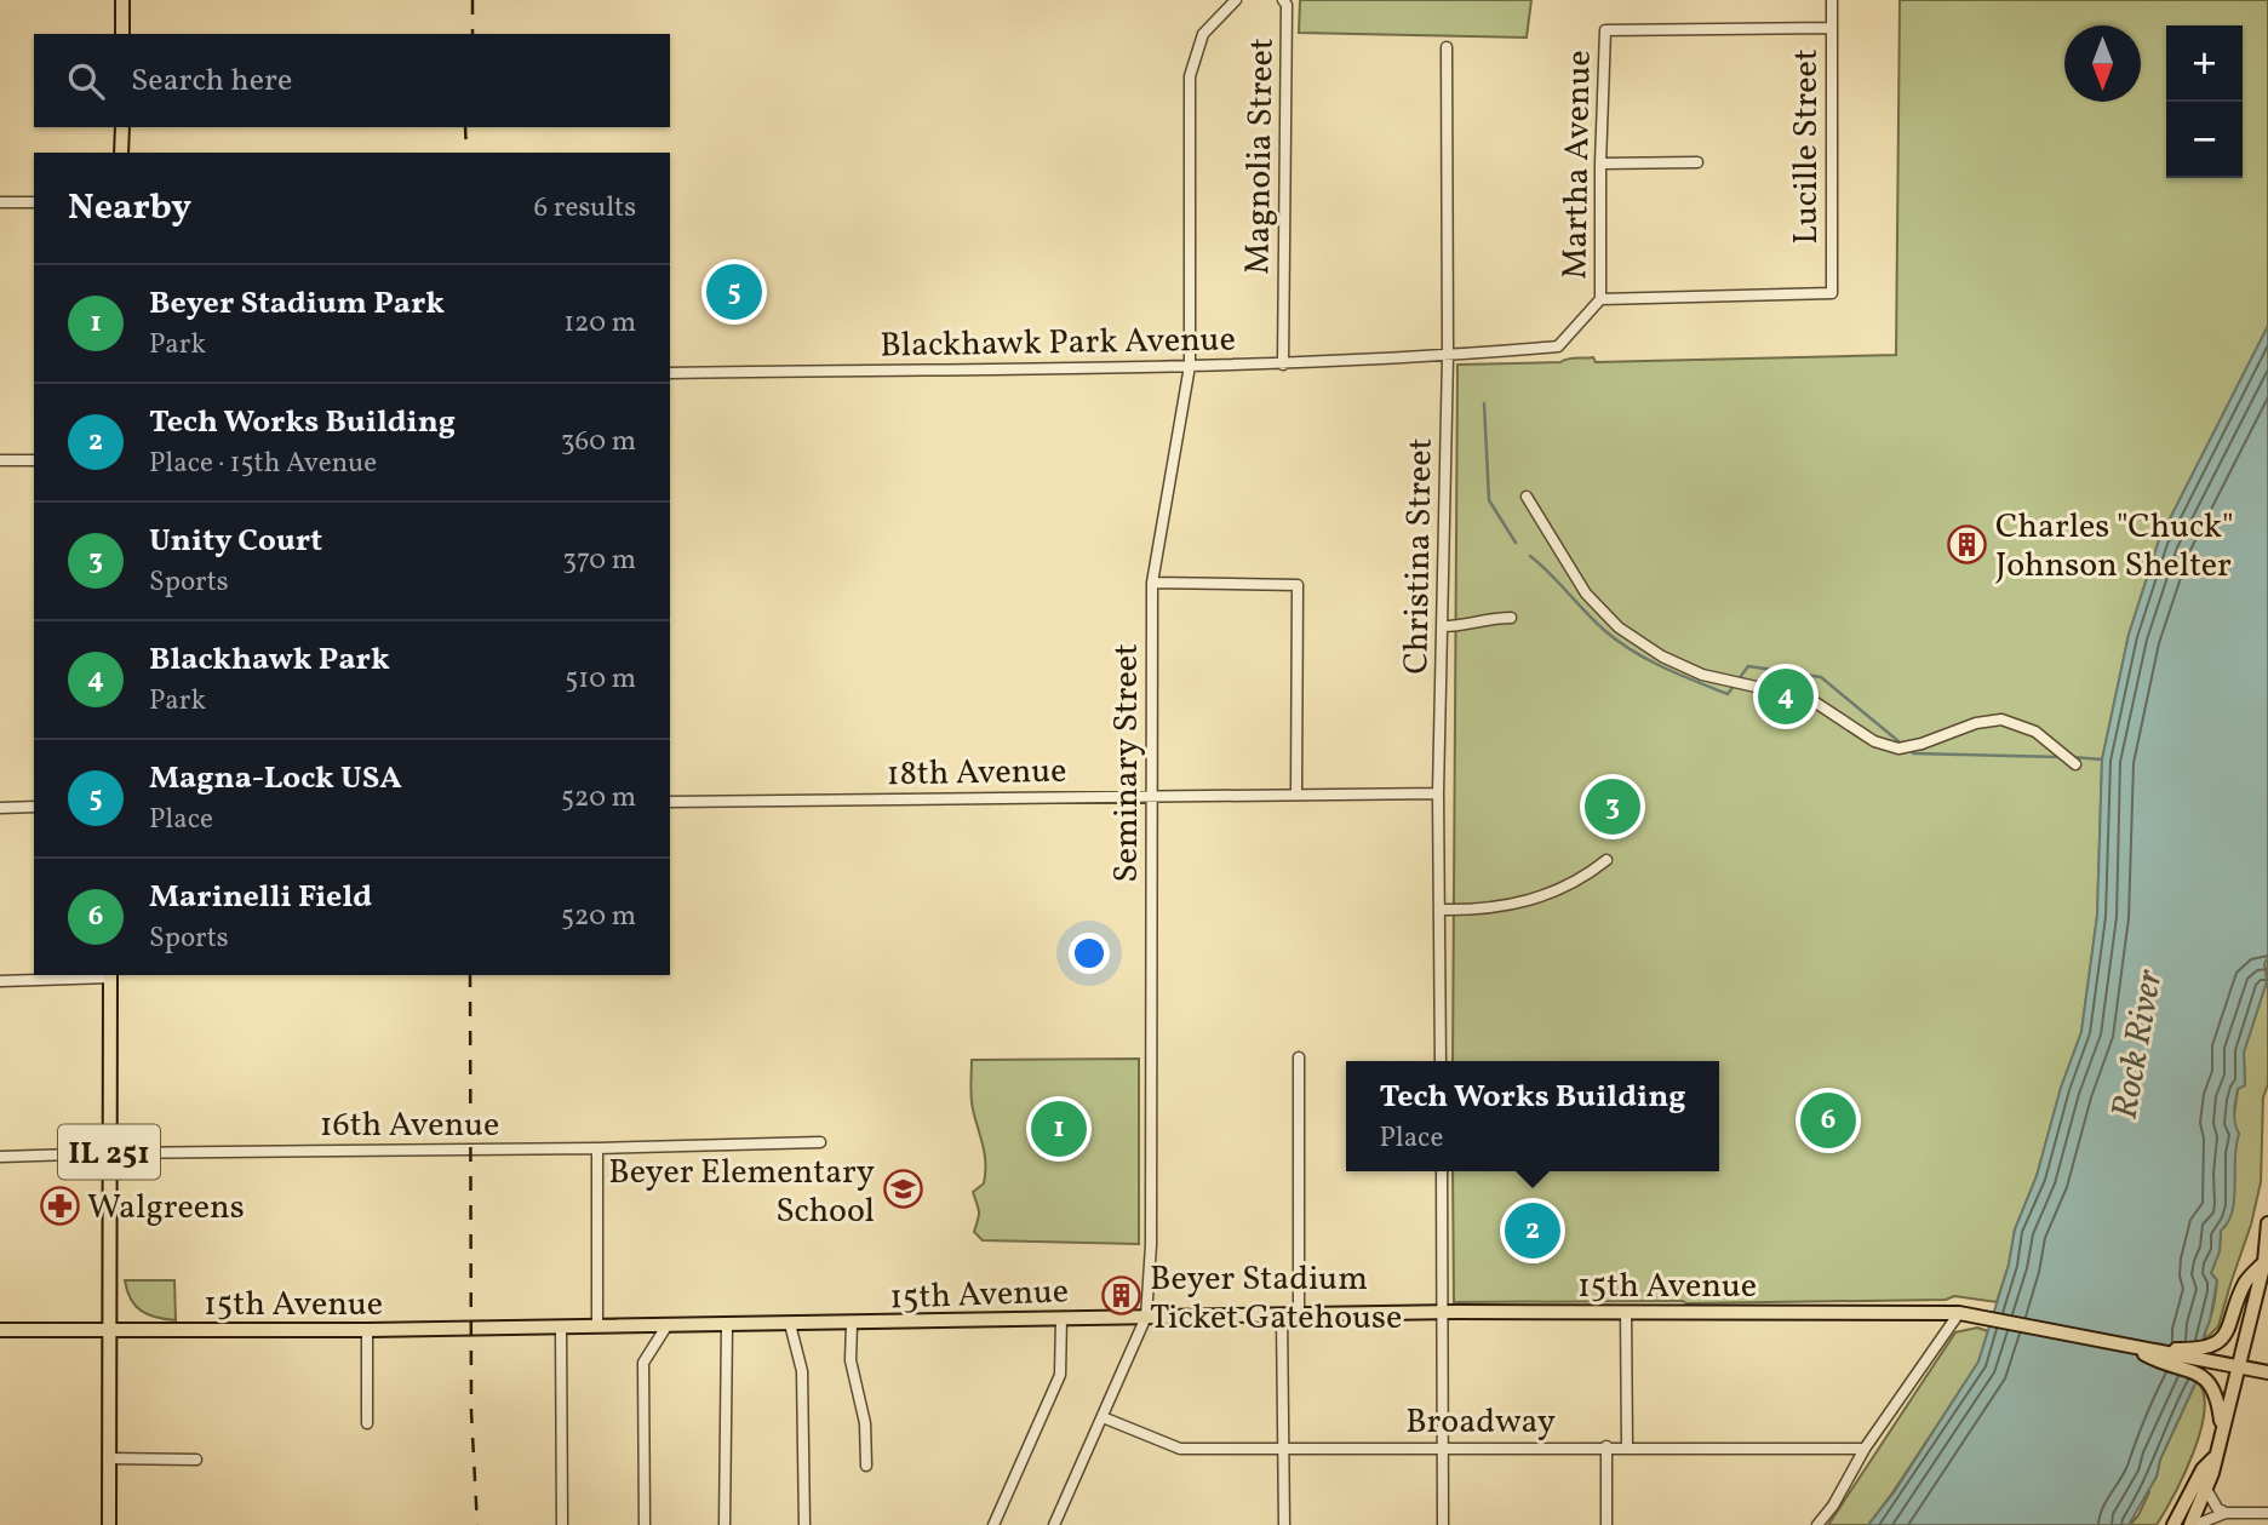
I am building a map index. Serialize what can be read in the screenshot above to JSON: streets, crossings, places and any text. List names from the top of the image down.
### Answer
{
  "streets": {
    "main road": ["IL 251", "15th Avenue"],
    "street": [
      "Lucille Street",
      "Magnolia Street",
      "Martha Avenue",
      "Blackhawk Park Avenue",
      "Christina Street",
      "Seminary Street",
      "18th Avenue",
      "16th Avenue",
      "Broadway"
    ]
  },
  "crossings": [
    ["Lucille Street", "Martha Avenue"],
    ["Lucille Street", "Blackhawk Park Avenue"],
    ["Magnolia Street", "Blackhawk Park Avenue"],
    ["Martha Avenue", "Blackhawk Park Avenue"],
    ["Blackhawk Park Avenue", "Christina Street"],
    ["Blackhawk Park Avenue", "Seminary Street"],
    ["Christina Street", "18th Avenue"],
    ["Seminary Street", "18th Avenue"],
    ["Seminary Street", "15th Avenue"],
    ["Seminary Street", "Broadway"],
    ["16th Avenue", "IL 251"],
    ["IL 251", "15th Avenue"]
  ],
  "water": ["Rock River"],
  "places": {
    "building": ["Charles \"Chuck\" Johnson Shelter", "Beyer Stadium Ticket Gatehouse"],
    "school or university": ["Beyer Elementary School"],
    "pharmacy": ["Walgreens"]
  },
  "north": "bottom",
  "page": {
    "map_buttons": ["+", "−"],
    "search": "Search here",
    "heading": ["Nearby", "6 results"],
    "pins": [
      "5",
      "4",
      "3",
      "6",
      "1",
      "2"
    ],
    "list": [
      {
        "mark": "1",
        "name": "Beyer Stadium Park",
        "note": "Park",
        "value": "120 m"
      },
      {
        "mark": "2",
        "name": "Tech Works Building",
        "note": "Place · 15th Avenue",
        "value": "360 m"
      },
      {
        "mark": "3",
        "name": "Unity Court",
        "note": "Sports",
        "value": "370 m"
      },
      {
        "mark": "4",
        "name": "Blackhawk Park",
        "note": "Park",
        "value": "510 m"
      },
      {
        "mark": "5",
        "name": "Magna-Lock USA",
        "note": "Place",
        "value": "520 m"
      },
      {
        "mark": "6",
        "name": "Marinelli Field",
        "note": "Sports",
        "value": "520 m"
      }
    ],
    "popup": ["Tech Works Building", "Place"]
  }
}
